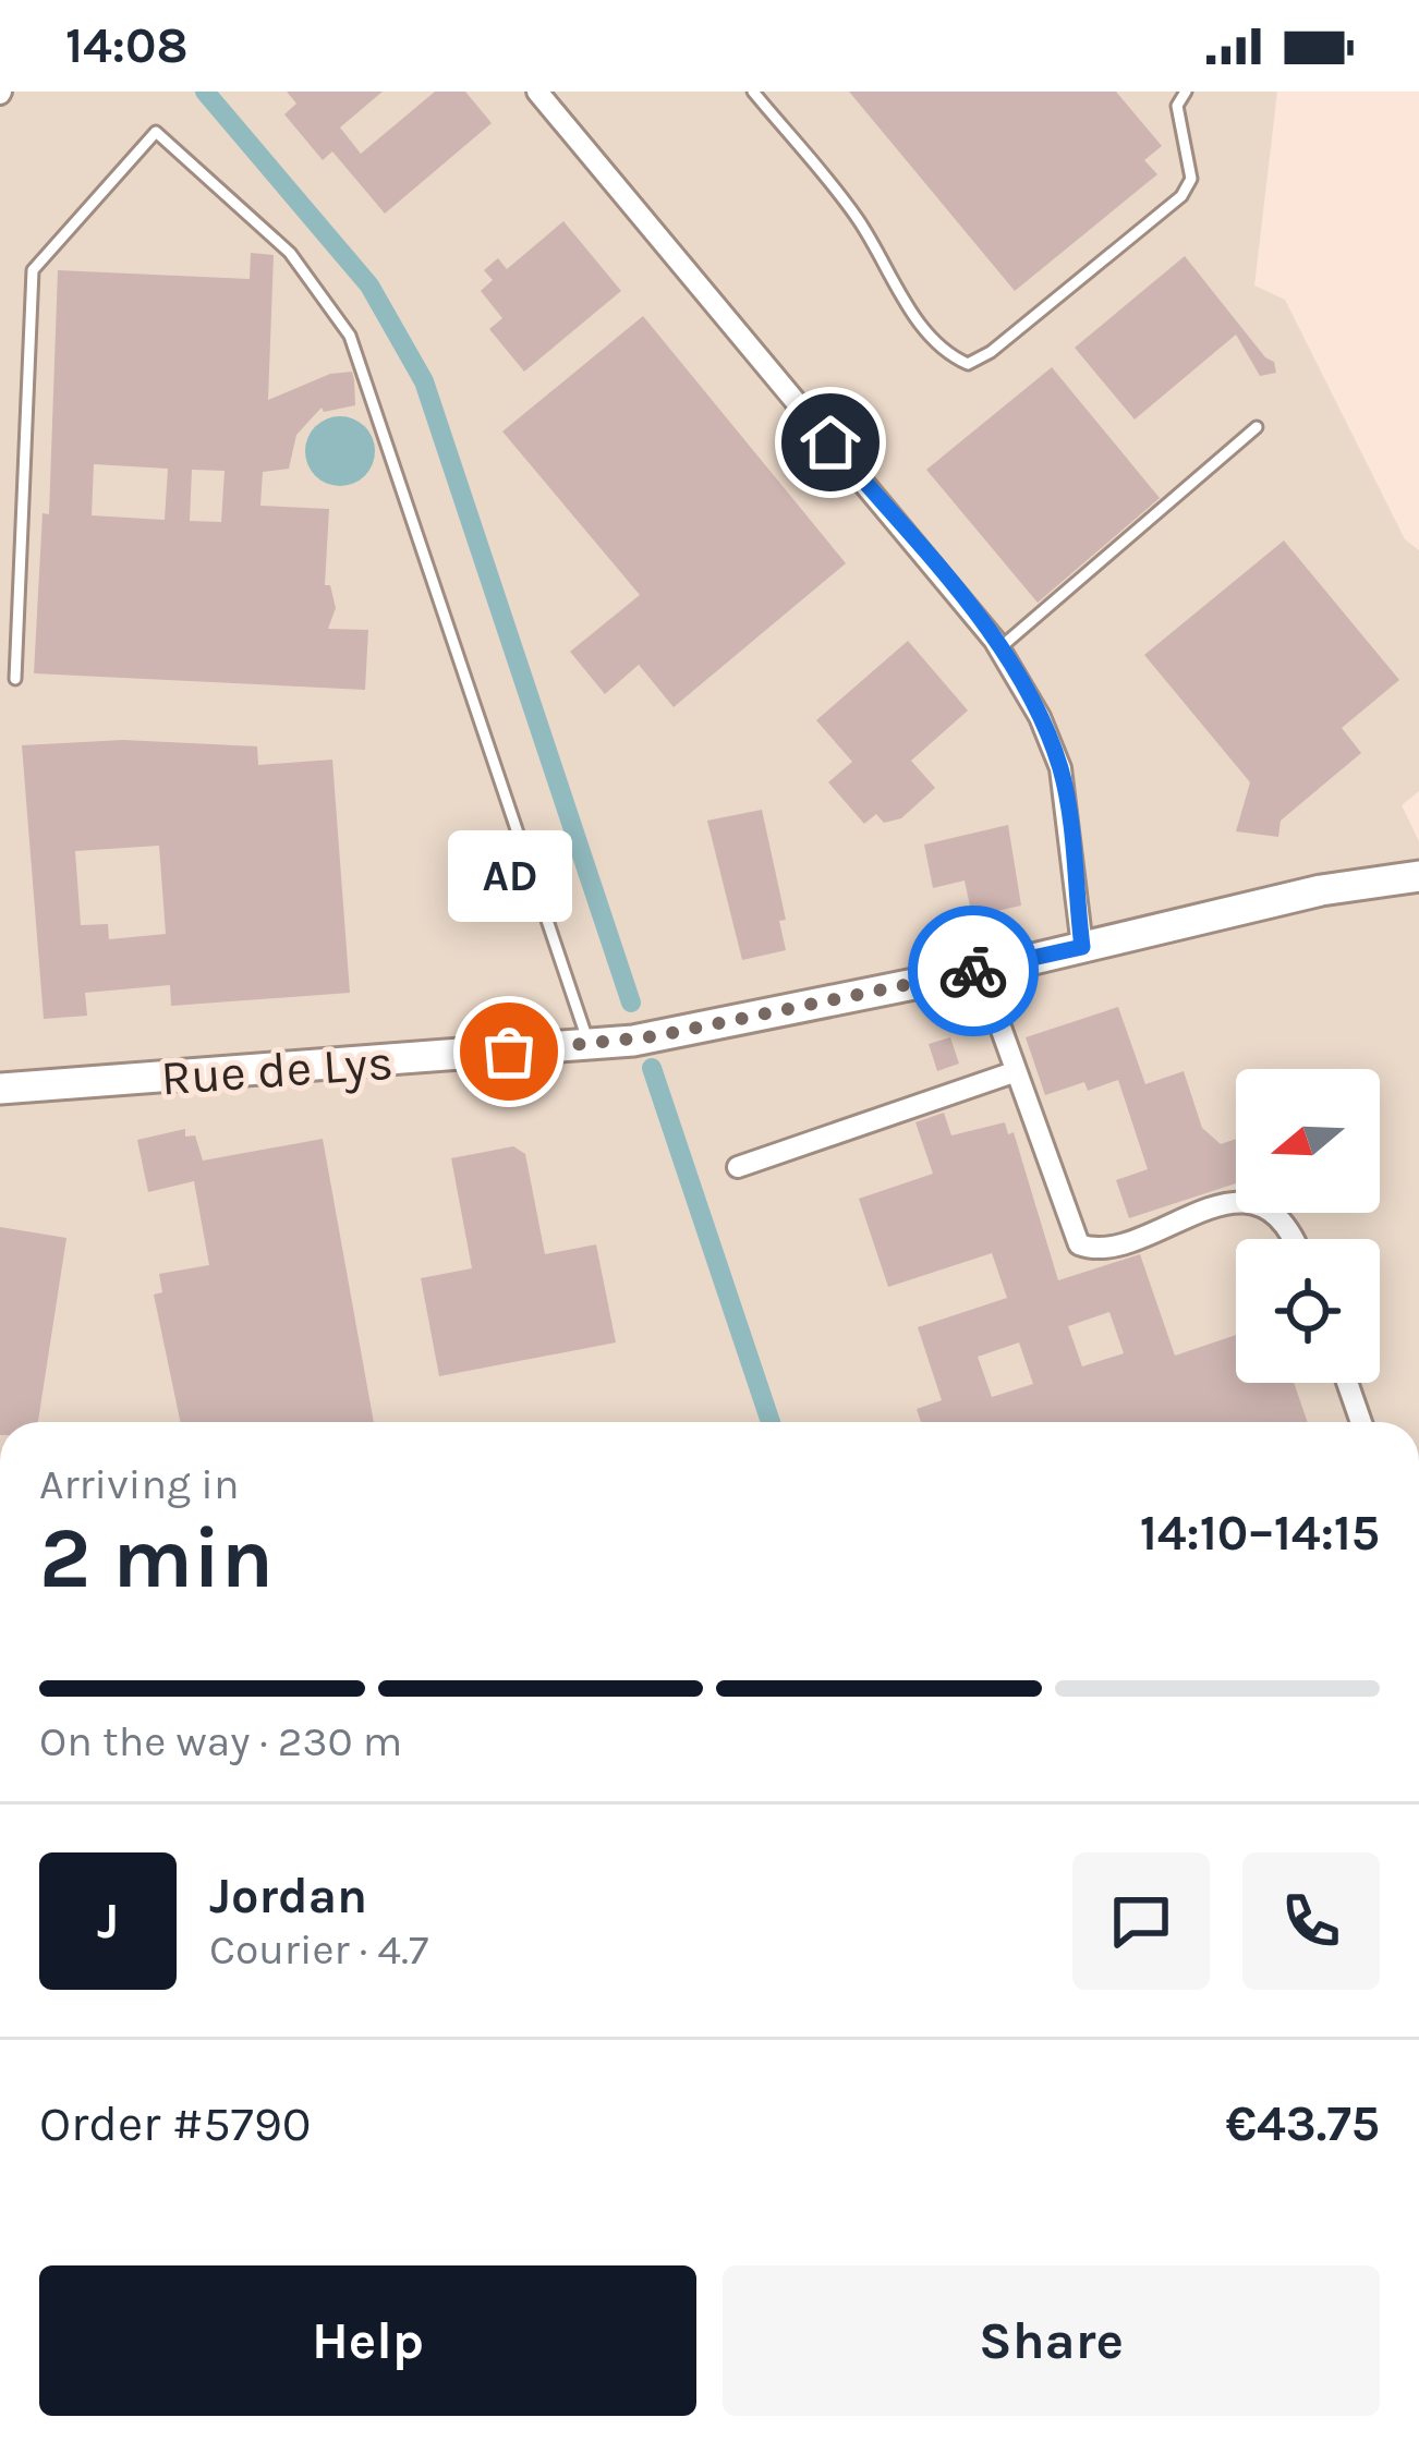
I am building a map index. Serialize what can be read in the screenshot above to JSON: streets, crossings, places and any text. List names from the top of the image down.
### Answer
{
  "streets": {
    "street": ["Rue de Lys"]
  },
  "places": ["AD"],
  "north": "left",
  "page": {
    "status": "14:08",
    "bubble": "AD",
    "heading": ["2 min", "Arriving in", "14:10–14:15"],
    "panel": [
      "Jordan",
      "Courier · 4.7",
      "Order #5790",
      "€43.75"
    ],
    "bar": "On the way · 230 m",
    "round": "J",
    "buttons": ["Help", "Share"]
  }
}
